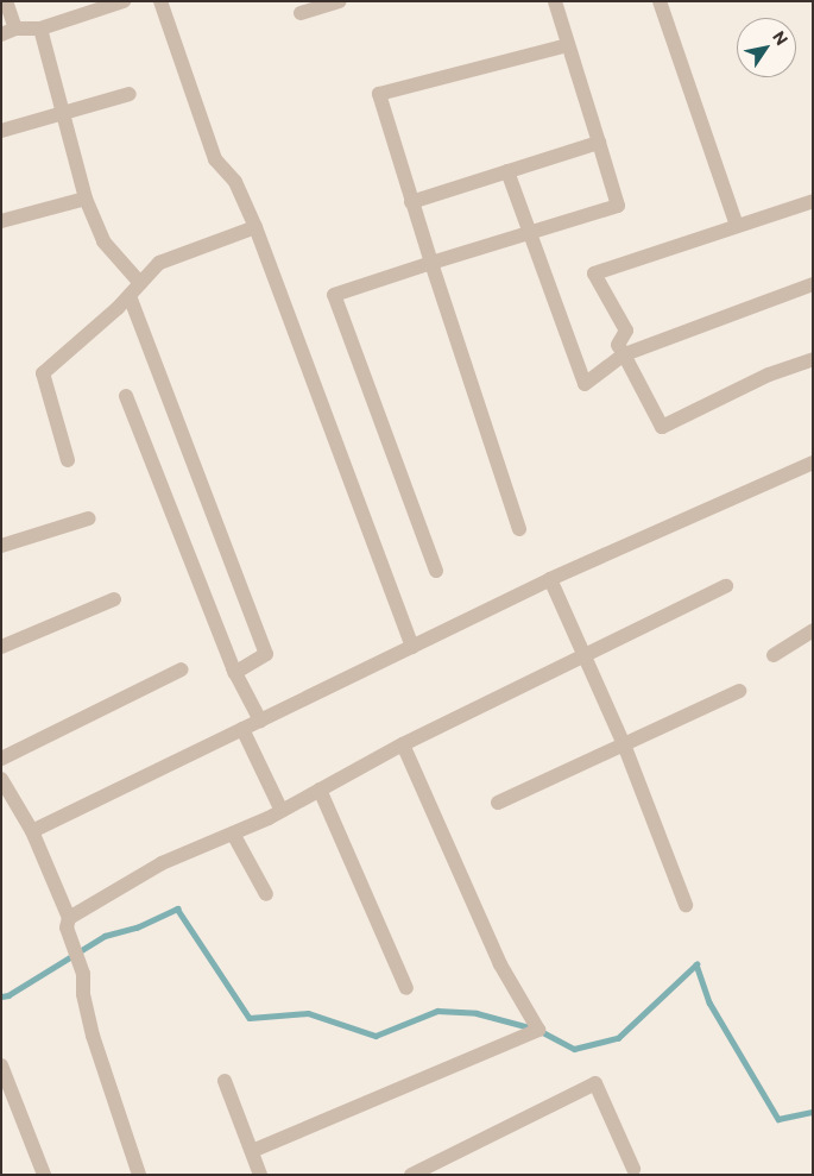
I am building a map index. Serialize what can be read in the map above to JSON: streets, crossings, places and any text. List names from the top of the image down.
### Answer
{
  "north": "top right"
}
